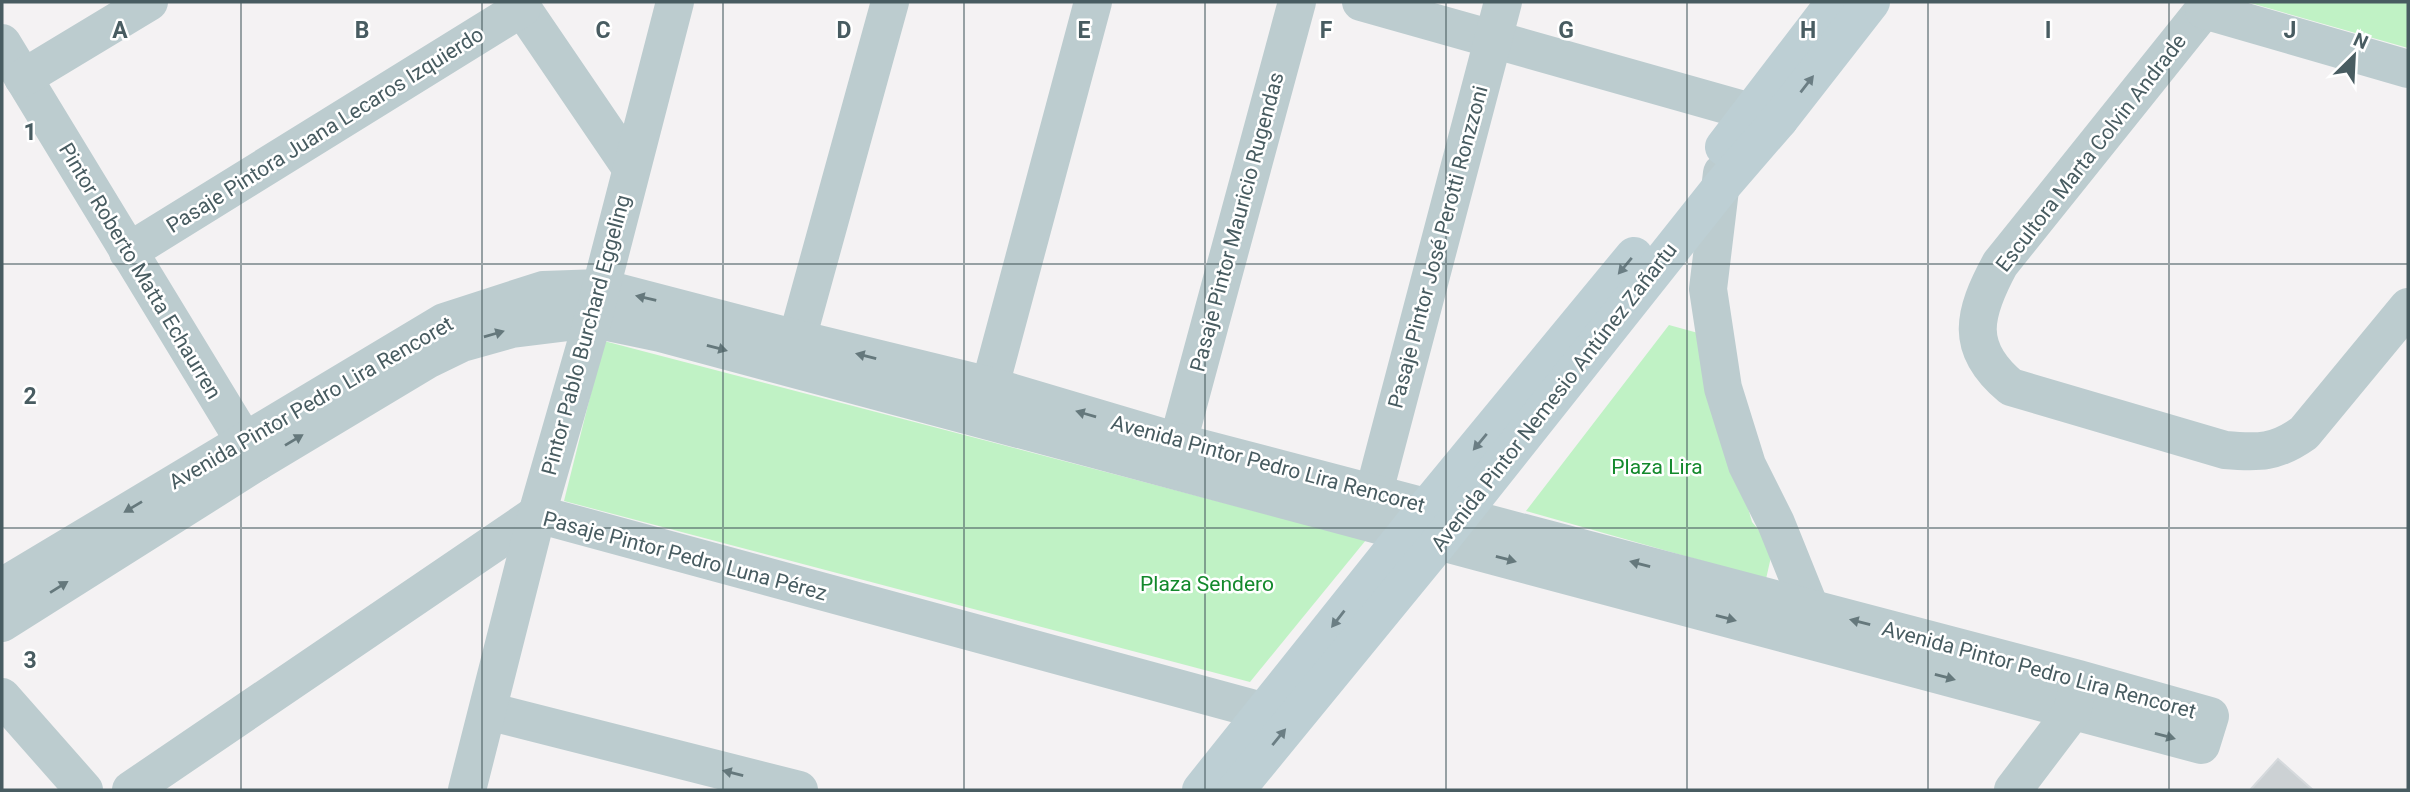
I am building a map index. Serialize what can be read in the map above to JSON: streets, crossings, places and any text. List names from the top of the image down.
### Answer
{
  "streets": {
    "street": [
      "Pasaje Pintora Juana Lecaros Izquierdo",
      "Escultora Marta Colvin Andrade",
      "Pasaje Pintor Mauricio Rugendas",
      "Pasaje Pintor José Perotti Ronzzoni",
      "Pintor Roberto Matta Echaurren",
      "Pintor Pablo Burchard Eggeling",
      "Avenida Pintor Nemesio Antúnez Zañartu",
      "Avenida Pintor Pedro Lira Rencoret",
      "Pasaje Pintor Pedro Luna Pérez"
    ]
  },
  "crossings": [
    ["Pasaje Pintora Juana Lecaros Izquierdo", "Pintor Roberto Matta Echaurren"],
    ["Pasaje Pintor Mauricio Rugendas", "Avenida Pintor Pedro Lira Rencoret"],
    ["Pasaje Pintor José Perotti Ronzzoni", "Avenida Pintor Pedro Lira Rencoret"],
    ["Pintor Roberto Matta Echaurren", "Avenida Pintor Pedro Lira Rencoret"],
    ["Pintor Pablo Burchard Eggeling", "Avenida Pintor Pedro Lira Rencoret"],
    ["Pintor Pablo Burchard Eggeling", "Pasaje Pintor Pedro Luna Pérez"],
    ["Avenida Pintor Nemesio Antúnez Zañartu", "Avenida Pintor Pedro Lira Rencoret"],
    ["Avenida Pintor Nemesio Antúnez Zañartu", "Pasaje Pintor Pedro Luna Pérez"]
  ],
  "parks": ["Plaza Lira", "Plaza Sendero"],
  "north": "top right",
  "grid": {
    "columns": [
      "A",
      "B",
      "C",
      "D",
      "E",
      "F",
      "G",
      "H",
      "I",
      "J"
    ],
    "rows": ["1", "2", "3"]
  }
}
